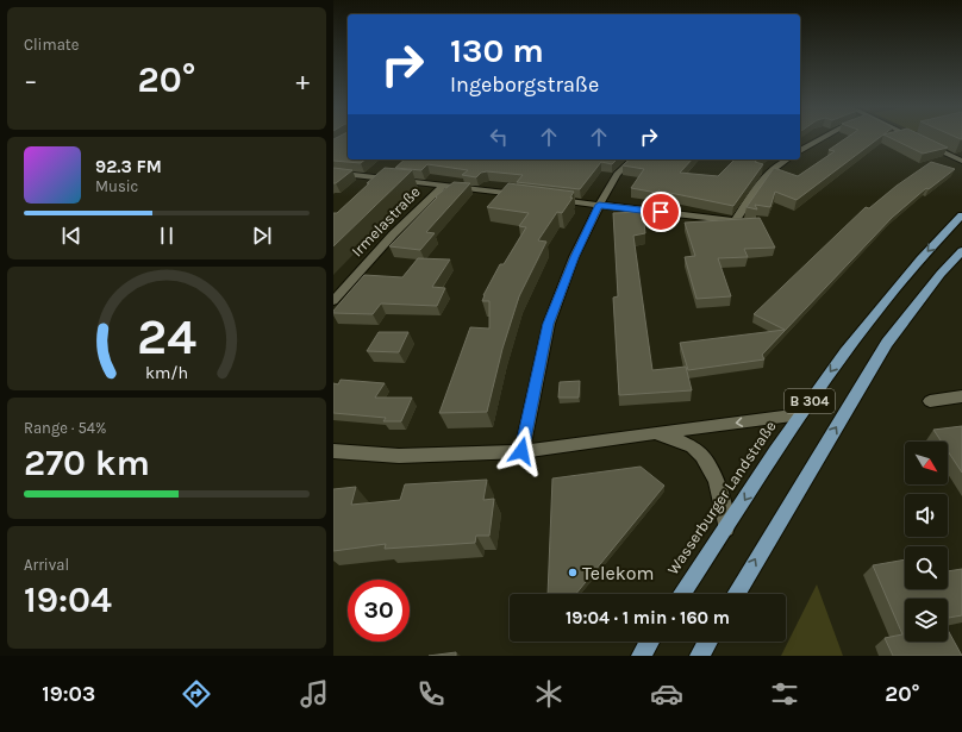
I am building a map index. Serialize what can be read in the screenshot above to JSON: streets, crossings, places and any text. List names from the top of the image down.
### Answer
{
  "streets": {
    "main road": ["B 304", "Wasserburger Landstraße"],
    "street": ["Irmelastraße"]
  },
  "places": ["Telekom"],
  "north": "bottom right",
  "page": {
    "tile": [
      "Climate",
      ["Range · 54%", "270 km"],
      ["Arrival", "19:04"]
    ],
    "turn": ["130 m", "Ingeborgstraße"],
    "heat": ["−", "20°", "+"],
    "song": ["92.3 FM", "Music"],
    "limit": "30",
    "trip": "19:04 · 1 min · 160 m",
    "tabs": ["19:03", "20°"],
    "gauge": ["24", "km/h"]
  }
}
